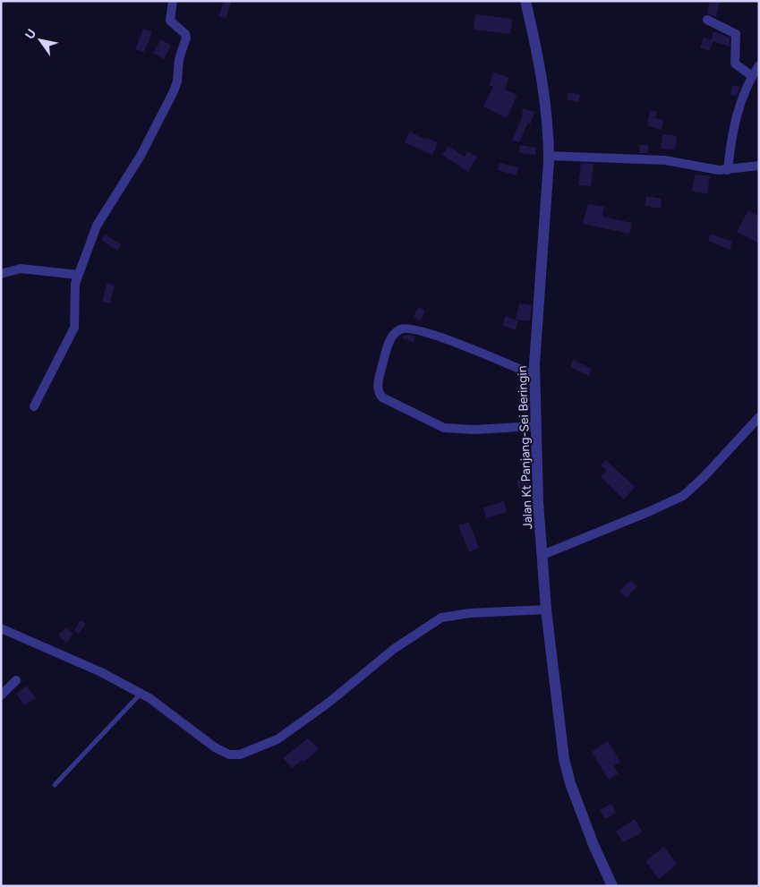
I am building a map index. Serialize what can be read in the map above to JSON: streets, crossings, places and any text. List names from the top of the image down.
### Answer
{
  "streets": {
    "street": ["Jalan Kt Panjang-Sei Beringin"]
  },
  "north": "top left"
}
